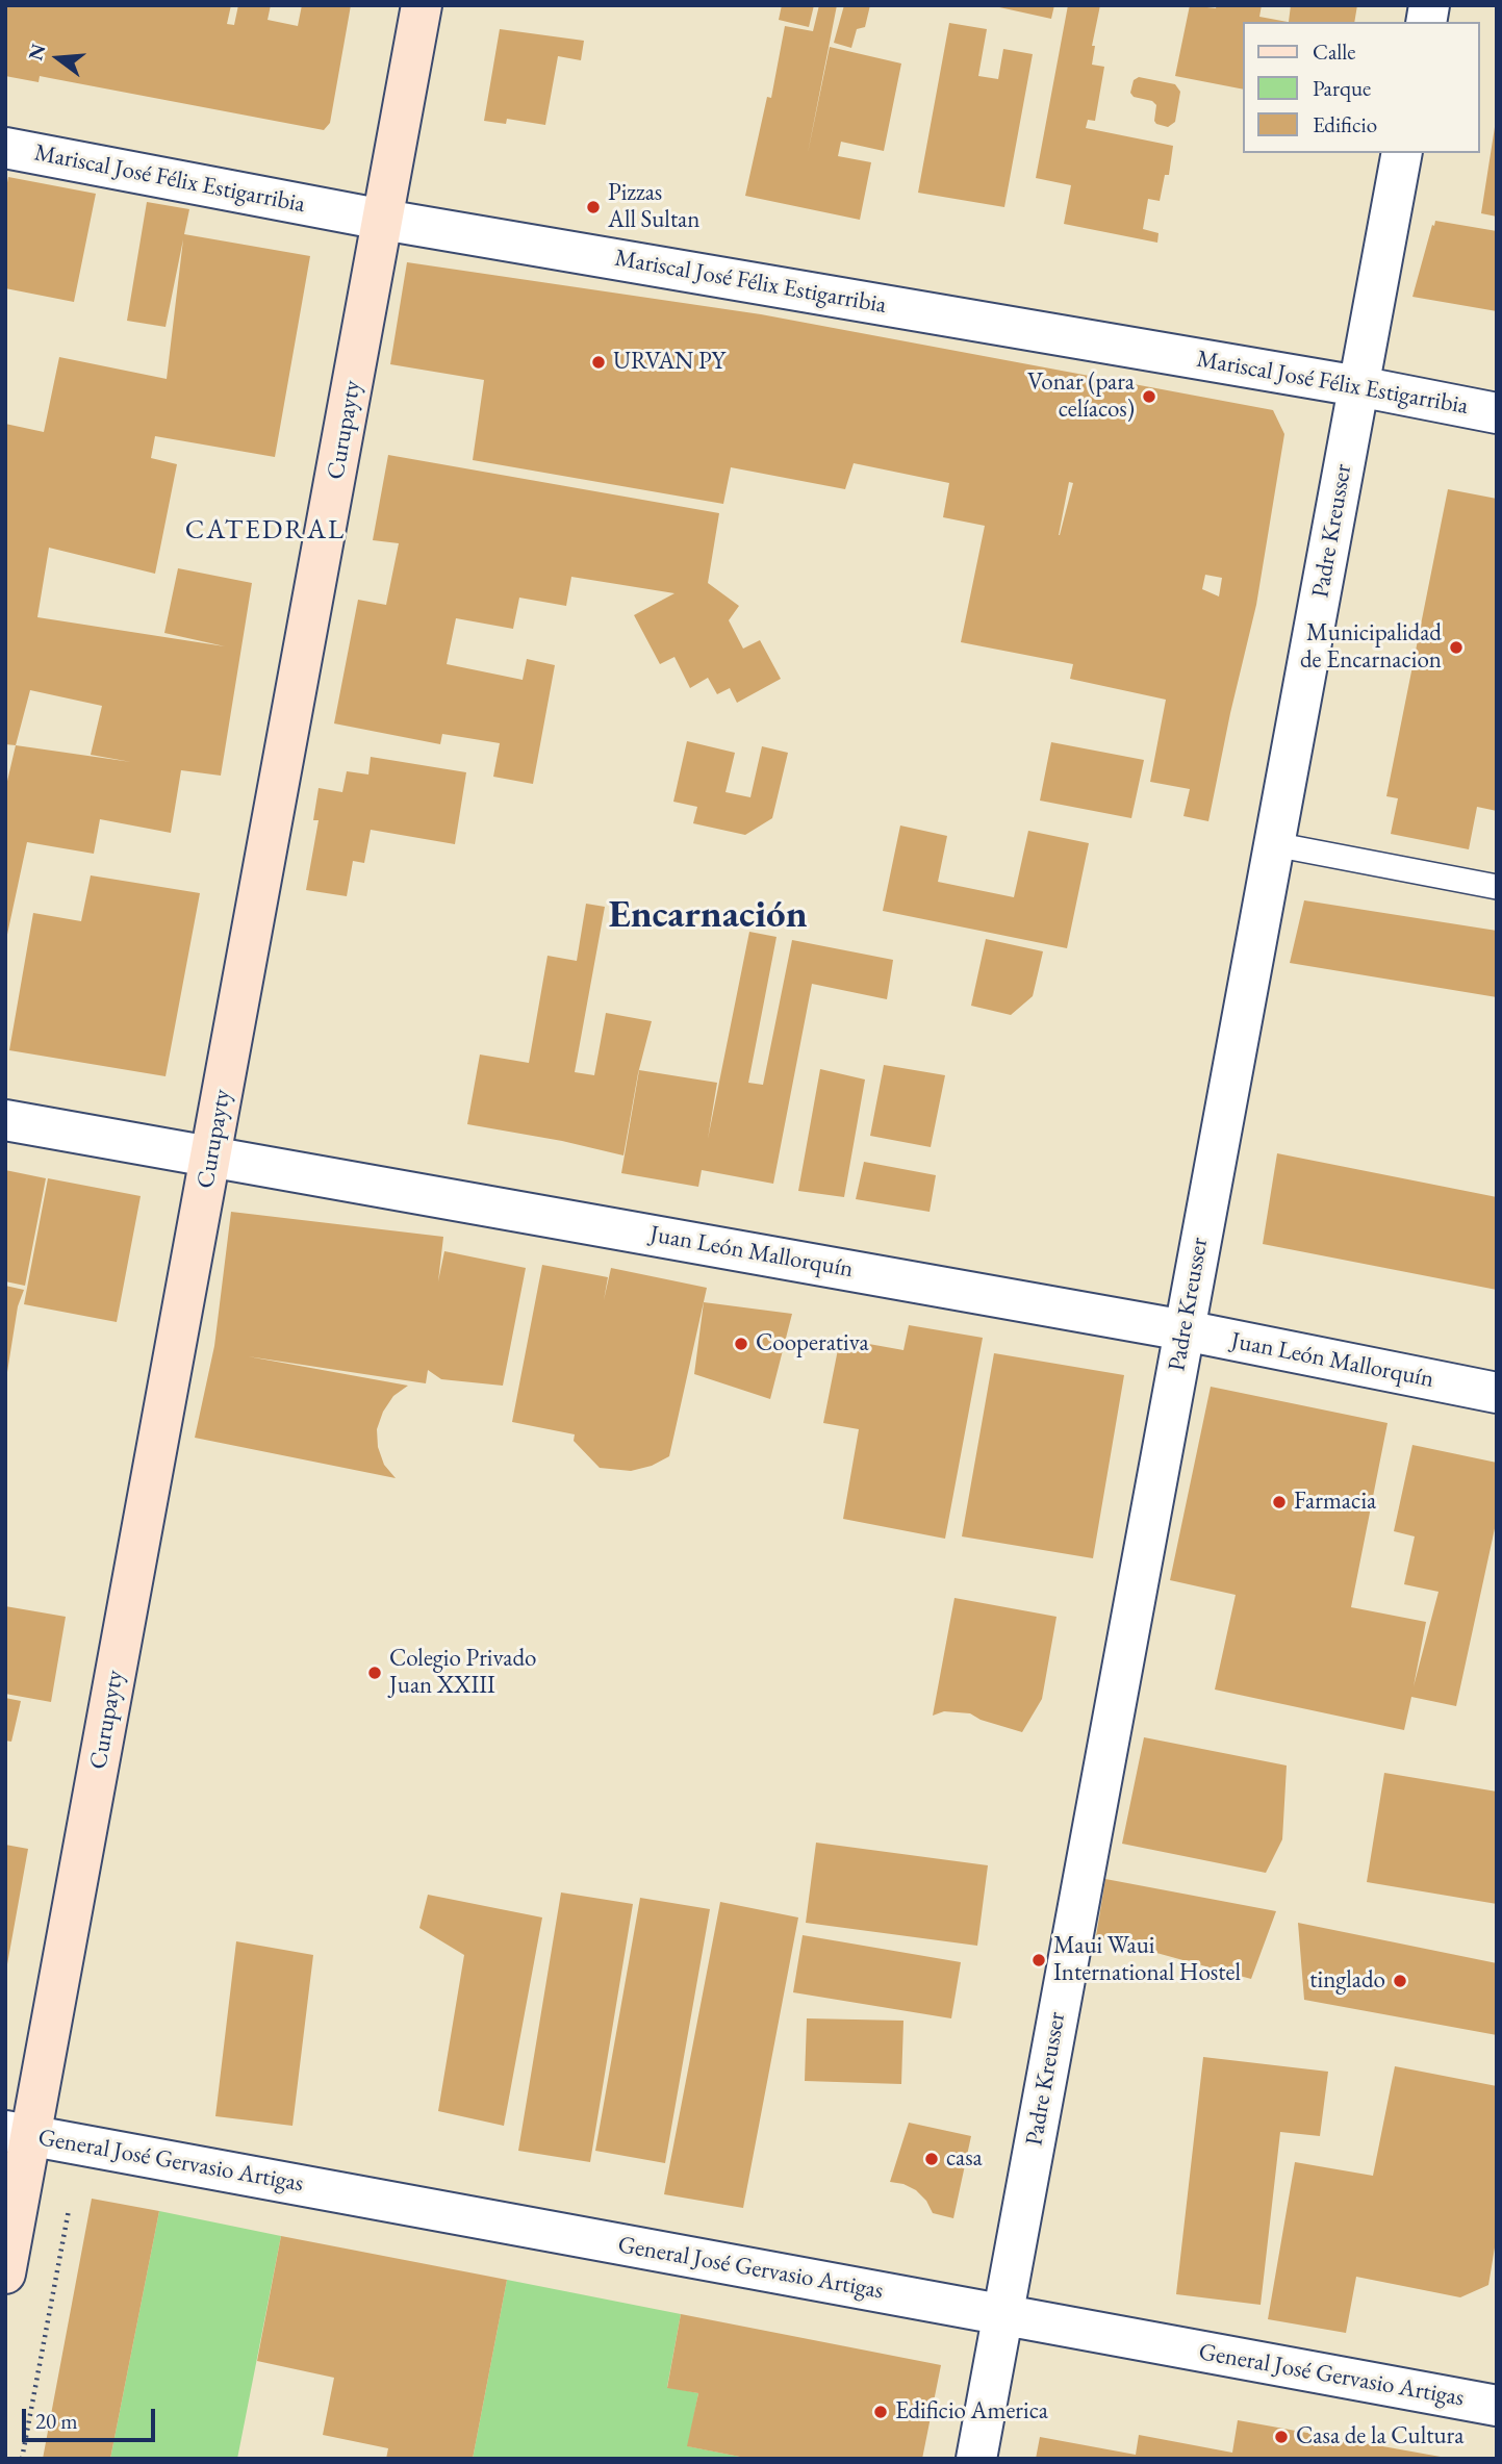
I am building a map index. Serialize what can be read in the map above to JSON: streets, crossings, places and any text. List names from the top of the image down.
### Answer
{
  "streets": {
    "street": [
      "Mariscal José Félix Estigarribia",
      "Curupayty",
      "Padre Kreusser",
      "Juan León Mallorquín",
      "General José Gervasio Artigas"
    ]
  },
  "crossings": [
    ["Mariscal José Félix Estigarribia", "Curupayty"],
    ["Mariscal José Félix Estigarribia", "Padre Kreusser"],
    ["Curupayty", "Juan León Mallorquín"],
    ["Curupayty", "General José Gervasio Artigas"],
    ["Padre Kreusser", "Juan León Mallorquín"],
    ["Padre Kreusser", "General José Gervasio Artigas"]
  ],
  "districts": ["CATEDRAL", "Encarnación"],
  "places": [
    "Pizzas All Sultan",
    "URVAN PY",
    "Vonar (para celíacos)",
    "Municipalidad de Encarnacion",
    "Cooperativa",
    "Farmacia",
    "Colegio Privado Juan XXIII",
    "Maui Waui International Hostel",
    "tinglado",
    "casa",
    "Edificio America",
    "Casa de la Cultura"
  ],
  "legend": ["Calle", "Parque", "Edificio"],
  "scale_bar": "20 m",
  "north": "left"
}
